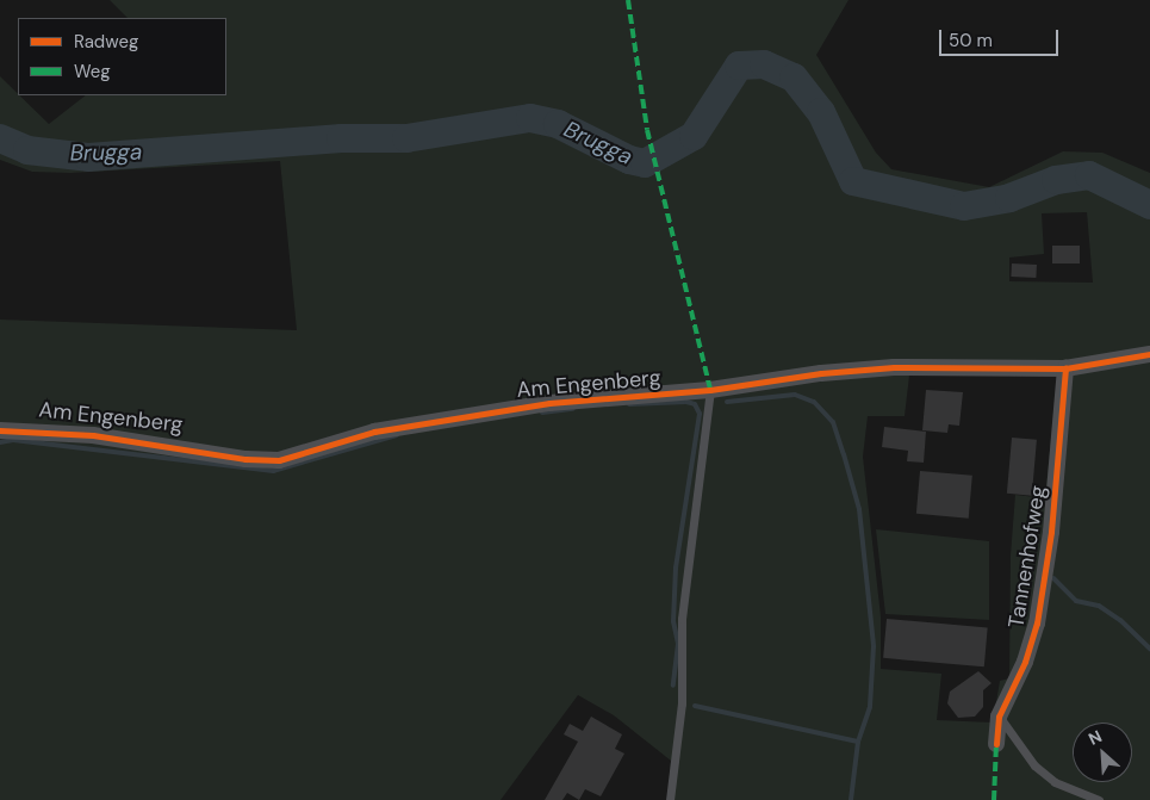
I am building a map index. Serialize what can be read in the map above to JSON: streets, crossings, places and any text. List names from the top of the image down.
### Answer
{
  "streets": {
    "street": ["Am Engenberg", "Tannenhofweg"]
  },
  "crossings": [
    ["Am Engenberg", "Tannenhofweg"]
  ],
  "water": ["Brugga"],
  "legend": ["Radweg", "Weg"],
  "scale_bar": "50 m",
  "north": "top left"
}
